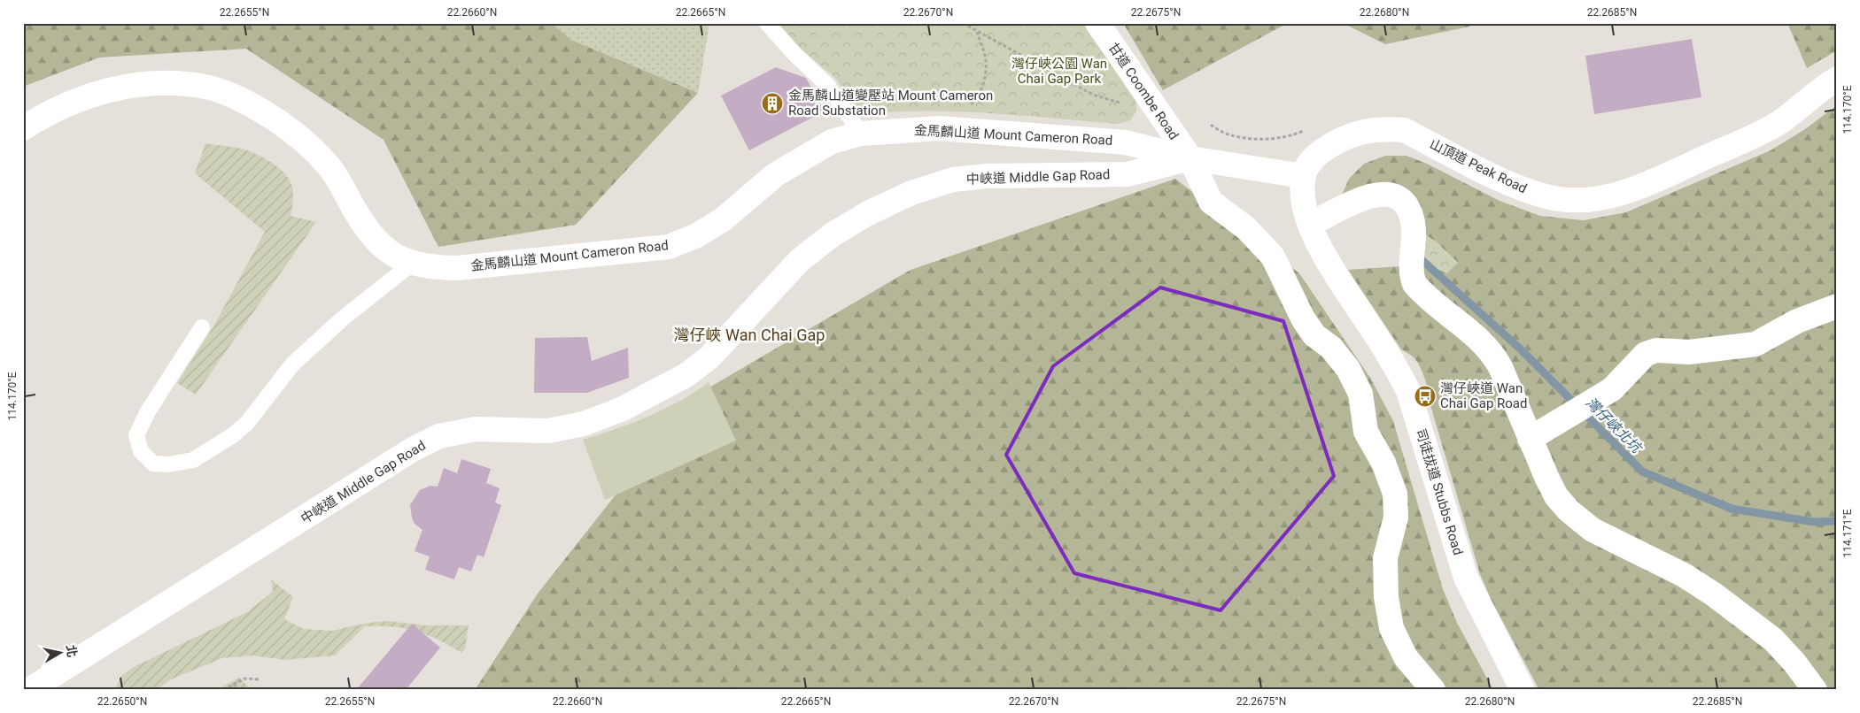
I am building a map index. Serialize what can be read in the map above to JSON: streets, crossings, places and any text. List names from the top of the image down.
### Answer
{
  "streets": {
    "street": [
      "甘道 Coombe Road",
      "金馬麟山道 Mount Cameron Road",
      "山頂道 Peak Road",
      "中峽道 Middle Gap Road",
      "司徒拔道 Stubbs Road"
    ]
  },
  "crossings": [
    ["甘道 Coombe Road", "金馬麟山道 Mount Cameron Road"],
    ["甘道 Coombe Road", "中峽道 Middle Gap Road"],
    ["金馬麟山道 Mount Cameron Road", "中峽道 Middle Gap Road"],
    ["山頂道 Peak Road", "司徒拔道 Stubbs Road"]
  ],
  "districts": ["灣仔峽 Wan Chai Gap"],
  "water": ["灣仔峽北坑"],
  "parks": ["灣仔峽公園 Wan Chai Gap Park"],
  "places": {
    "building": ["金馬麟山道變壓站 Mount Cameron Road Substation"],
    "bus stop": ["灣仔峽道 Wan Chai Gap Road"]
  },
  "north": "right",
  "coordinates": [
    "22.2655°N",
    "22.2660°N",
    "22.2665°N",
    "22.2670°N",
    "22.2675°N",
    "22.2680°N",
    "22.2685°N",
    "114.170°E",
    "114.171°E",
    "22.2650°N"
  ]
}
